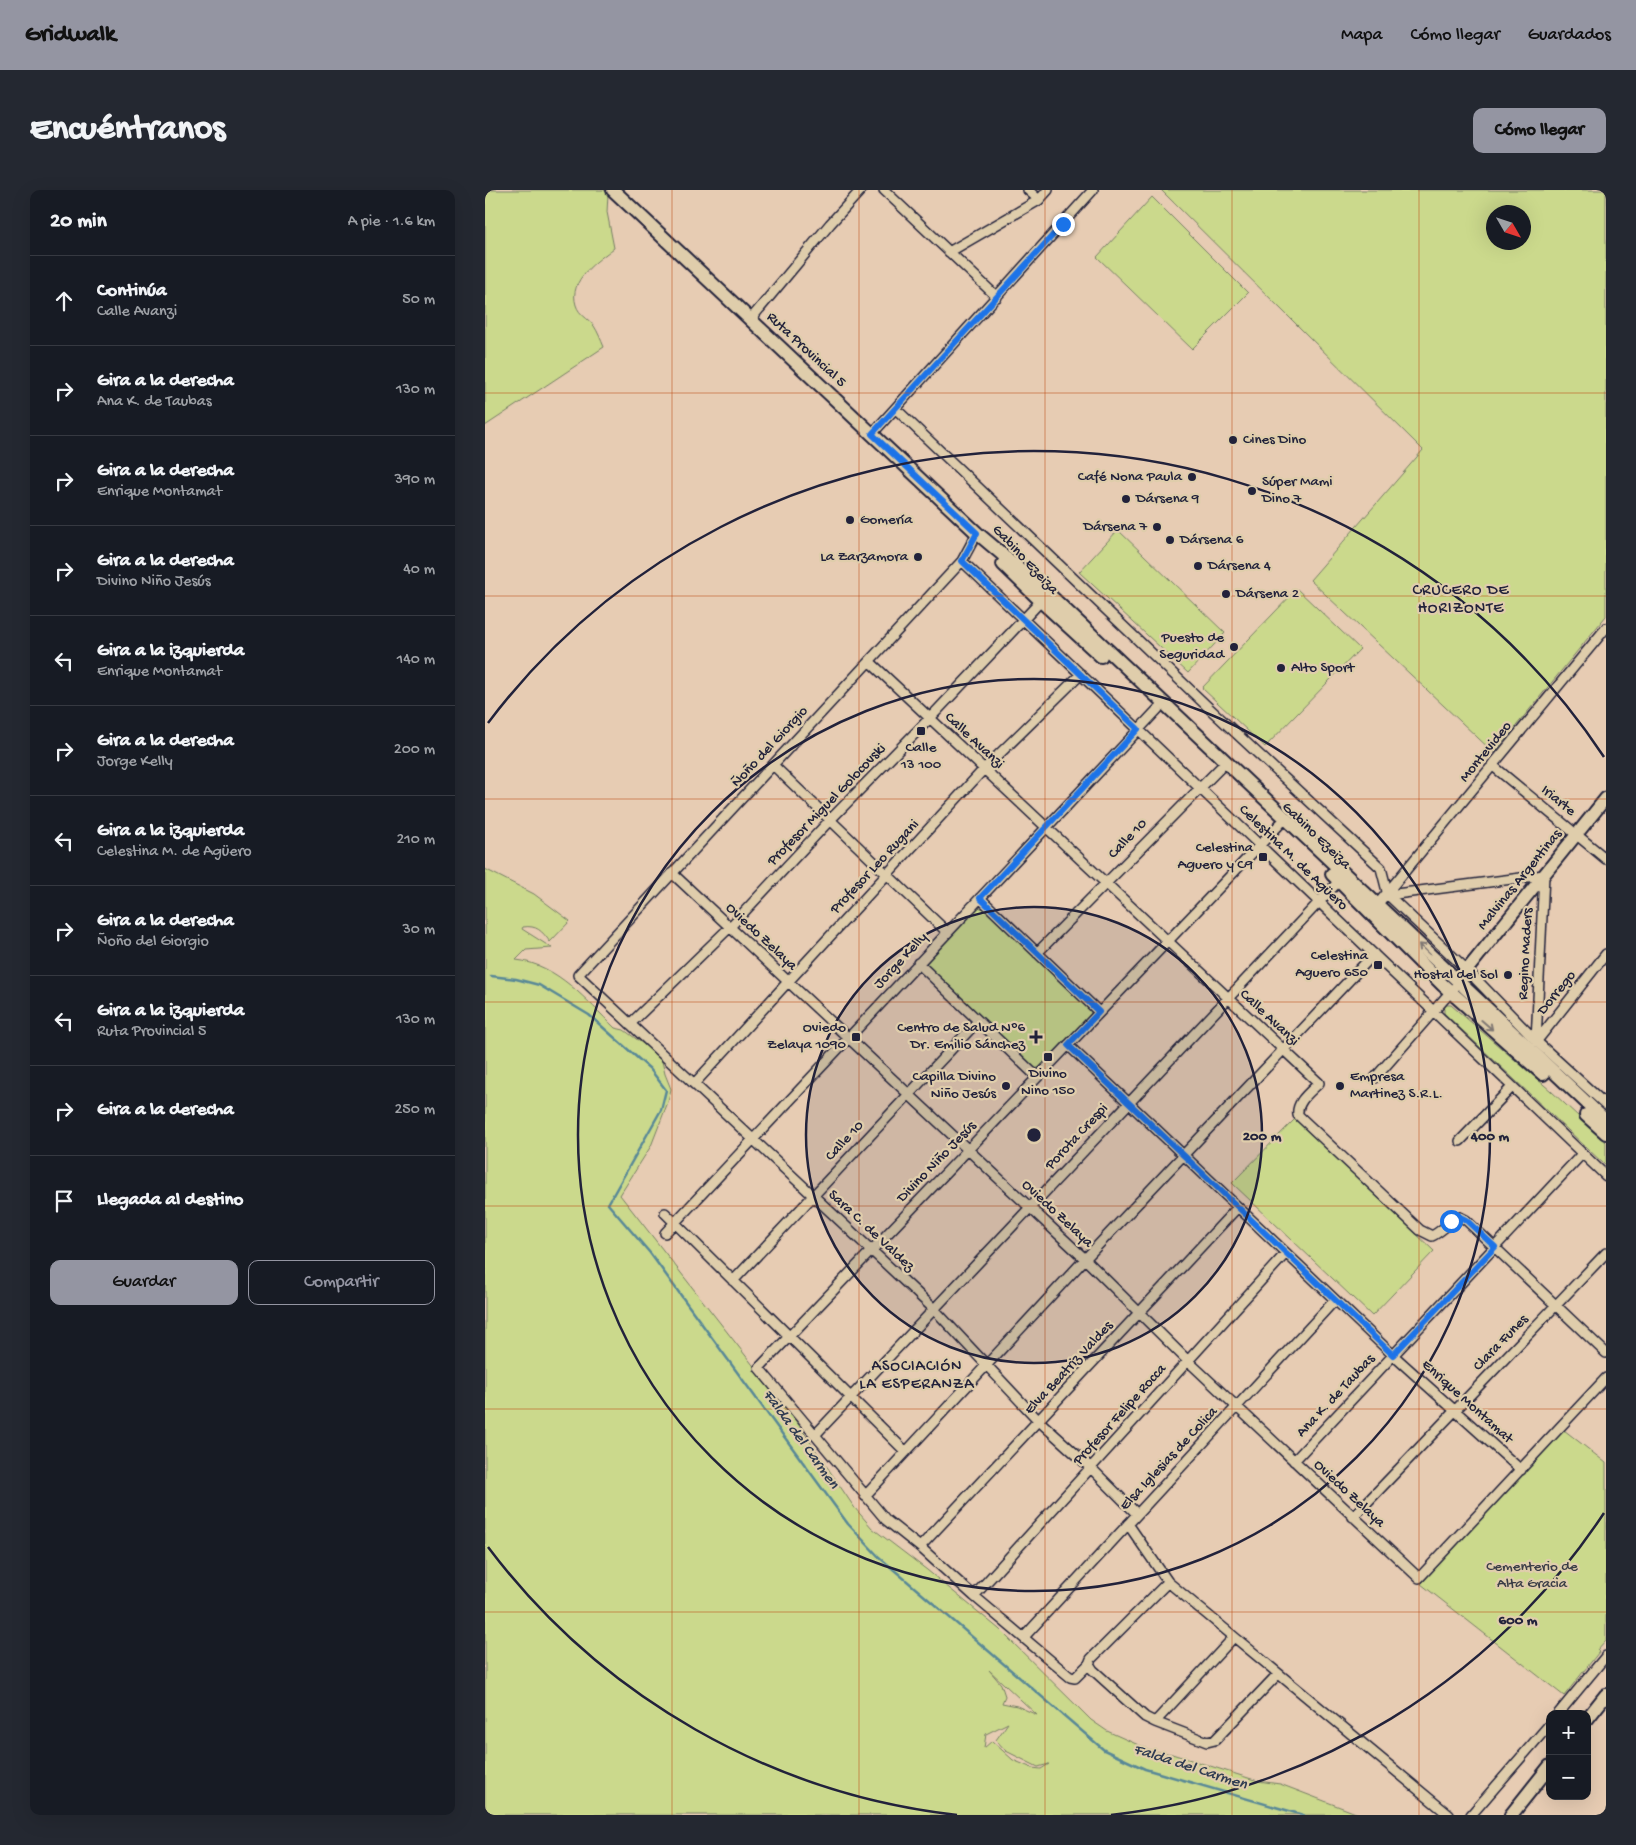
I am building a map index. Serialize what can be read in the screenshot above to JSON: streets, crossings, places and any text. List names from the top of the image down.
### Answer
{
  "streets": {
    "main road": ["Ruta Provincial 5", "Gabino Ezeiza"],
    "street": [
      "Calle Avanzi",
      "Ñoño del Giorgio",
      "Montevideo",
      "Iriarte",
      "Profesor Miguel Golocovski",
      "Calle 10",
      "Celestina M. de Agüero",
      "Profesor Leo Rugani",
      "Malvinas Argentinas",
      "Oviedo Zelaya",
      "Regino Maders",
      "Jorge Kelly",
      "Dorrego",
      "Porota Crespi",
      "Divino Niño Jesús",
      "Sara C. de Valdez",
      "Clara Funes",
      "Elva Beatriz Valdes",
      "Ana K. de Taubas",
      "Enrique Montamat",
      "Profesor Felipe Rocca",
      "Elsa Iglesias de Colica"
    ]
  },
  "crossings": [
    ["Ruta Provincial 5", "Gabino Ezeiza"],
    ["Ruta Provincial 5", "Ñoño del Giorgio"],
    ["Gabino Ezeiza", "Ñoño del Giorgio"],
    ["Gabino Ezeiza", "Montevideo"],
    ["Gabino Ezeiza", "Profesor Miguel Golocovski"],
    ["Gabino Ezeiza", "Calle 10"],
    ["Gabino Ezeiza", "Malvinas Argentinas"],
    ["Gabino Ezeiza", "Regino Maders"],
    ["Gabino Ezeiza", "Jorge Kelly"],
    ["Gabino Ezeiza", "Dorrego"],
    ["Gabino Ezeiza", "Porota Crespi"],
    ["Gabino Ezeiza", "Divino Niño Jesús"],
    ["Calle Avanzi", "Ñoño del Giorgio"],
    ["Calle Avanzi", "Profesor Miguel Golocovski"],
    ["Calle Avanzi", "Calle 10"],
    ["Calle Avanzi", "Profesor Leo Rugani"],
    ["Calle Avanzi", "Jorge Kelly"],
    ["Calle Avanzi", "Porota Crespi"],
    ["Calle Avanzi", "Divino Niño Jesús"],
    ["Calle Avanzi", "Clara Funes"],
    ["Calle Avanzi", "Ana K. de Taubas"],
    ["Ñoño del Giorgio", "Celestina M. de Agüero"],
    ["Ñoño del Giorgio", "Oviedo Zelaya"],
    ["Ñoño del Giorgio", "Sara C. de Valdez"],
    ["Montevideo", "Iriarte"],
    ["Iriarte", "Malvinas Argentinas"],
    ["Profesor Miguel Golocovski", "Celestina M. de Agüero"],
    ["Profesor Miguel Golocovski", "Oviedo Zelaya"],
    ["Profesor Miguel Golocovski", "Sara C. de Valdez"],
    ["Calle 10", "Celestina M. de Agüero"],
    ["Calle 10", "Oviedo Zelaya"],
    ["Calle 10", "Sara C. de Valdez"],
    ["Celestina M. de Agüero", "Profesor Leo Rugani"],
    ["Celestina M. de Agüero", "Jorge Kelly"],
    ["Celestina M. de Agüero", "Porota Crespi"],
    ["Celestina M. de Agüero", "Divino Niño Jesús"],
    ["Celestina M. de Agüero", "Ana K. de Taubas"],
    ["Profesor Leo Rugani", "Oviedo Zelaya"],
    ["Profesor Leo Rugani", "Sara C. de Valdez"],
    ["Malvinas Argentinas", "Regino Maders"],
    ["Oviedo Zelaya", "Jorge Kelly"],
    ["Oviedo Zelaya", "Porota Crespi"],
    ["Oviedo Zelaya", "Divino Niño Jesús"],
    ["Oviedo Zelaya", "Clara Funes"],
    ["Oviedo Zelaya", "Elva Beatriz Valdes"],
    ["Oviedo Zelaya", "Ana K. de Taubas"],
    ["Oviedo Zelaya", "Enrique Montamat"],
    ["Oviedo Zelaya", "Profesor Felipe Rocca"],
    ["Oviedo Zelaya", "Elsa Iglesias de Colica"],
    ["Regino Maders", "Dorrego"],
    ["Jorge Kelly", "Sara C. de Valdez"],
    ["Porota Crespi", "Divino Niño Jesús"],
    ["Porota Crespi", "Sara C. de Valdez"],
    ["Porota Crespi", "Enrique Montamat"],
    ["Divino Niño Jesús", "Sara C. de Valdez"],
    ["Divino Niño Jesús", "Enrique Montamat"],
    ["Sara C. de Valdez", "Elva Beatriz Valdes"],
    ["Sara C. de Valdez", "Profesor Felipe Rocca"],
    ["Sara C. de Valdez", "Elsa Iglesias de Colica"],
    ["Clara Funes", "Enrique Montamat"],
    ["Elva Beatriz Valdes", "Enrique Montamat"],
    ["Ana K. de Taubas", "Enrique Montamat"],
    ["Enrique Montamat", "Profesor Felipe Rocca"],
    ["Enrique Montamat", "Elsa Iglesias de Colica"]
  ],
  "districts": ["CRUCERO DE HORIZONTE", "ASOCIACIÓN LA ESPERANZA"],
  "water": ["Falda del Carmen"],
  "parks": ["Cementerio de Alta Gracia"],
  "places": {
    "other": [
      "Cines Dino",
      "Café Nona Paula",
      "Súper Mami Dino 7",
      "Dársena 9",
      "Gomería",
      "Dársena 7",
      "Dársena 6",
      "La Zarzamora",
      "Dársena 4",
      "Dársena 2",
      "Puesto de Seguridad",
      "Alto Sport",
      "Hostal del Sol",
      "Capilla Divino Niño Jesús",
      "Empresa Martinez S.R.L."
    ],
    "transit": [
      "Calle 13 100",
      "Celestina Aguero y C9",
      "Celestina Aguero 650",
      "Oviedo Zelaya 1090",
      "Divino Nino 150"
    ],
    "health": ["Centro de Salud Nº6 Dr. Emilio Sánchez"]
  },
  "north": "bottom right",
  "page": {
    "header": "Gridwalk",
    "nav": ["Mapa", "Cómo llegar", "Guardados"],
    "buttons": [
      "Cómo llegar",
      ["Guardar", "Compartir"]
    ],
    "title": "Encuéntranos",
    "heading": ["20 min", "A pie · 1.6 km"],
    "list": [
      ["Continúa", "Calle Avanzi", "50 m"],
      ["Gira a la derecha", "Ana K. de Taubas", "130 m"],
      ["Gira a la derecha", "Enrique Montamat", "390 m"],
      ["Gira a la derecha", "Divino Niño Jesús", "40 m"],
      ["Gira a la izquierda", "Enrique Montamat", "140 m"],
      ["Gira a la derecha", "Jorge Kelly", "200 m"],
      ["Gira a la izquierda", "Celestina M. de Agüero", "210 m"],
      ["Gira a la derecha", "Ñoño del Giorgio", "30 m"],
      ["Gira a la izquierda", "Ruta Provincial 5", "130 m"],
      ["Gira a la derecha", "250 m"],
      "Llegada al destino"
    ],
    "map_buttons": ["+", "−"]
  },
  "rings": ["200 m", "400 m", "600 m"]
}
